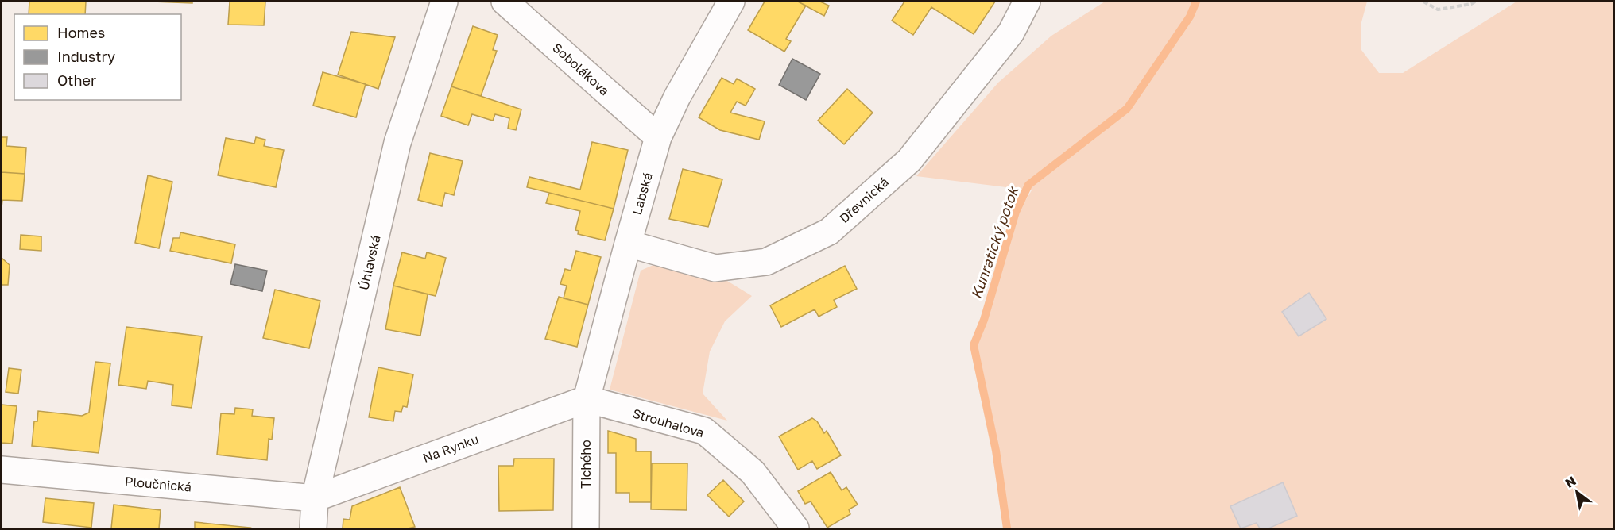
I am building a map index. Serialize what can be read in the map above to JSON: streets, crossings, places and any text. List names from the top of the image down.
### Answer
{
  "streets": {
    "street": [
      "Sobolákova",
      "Labská",
      "Dřevnická",
      "Úhlavská",
      "Strouhalova",
      "Na Rynku",
      "Tichého",
      "Ploučnická"
    ]
  },
  "crossings": [
    ["Sobolákova", "Labská"],
    ["Labská", "Dřevnická"],
    ["Labská", "Strouhalova"],
    ["Labská", "Na Rynku"],
    ["Labská", "Tichého"],
    ["Úhlavská", "Na Rynku"],
    ["Úhlavská", "Ploučnická"],
    ["Strouhalova", "Na Rynku"],
    ["Strouhalova", "Tichého"],
    ["Na Rynku", "Tichého"],
    ["Na Rynku", "Ploučnická"]
  ],
  "water": ["Kunratický potok"],
  "legend": ["Homes", "Industry", "Other"],
  "north": "top left"
}
